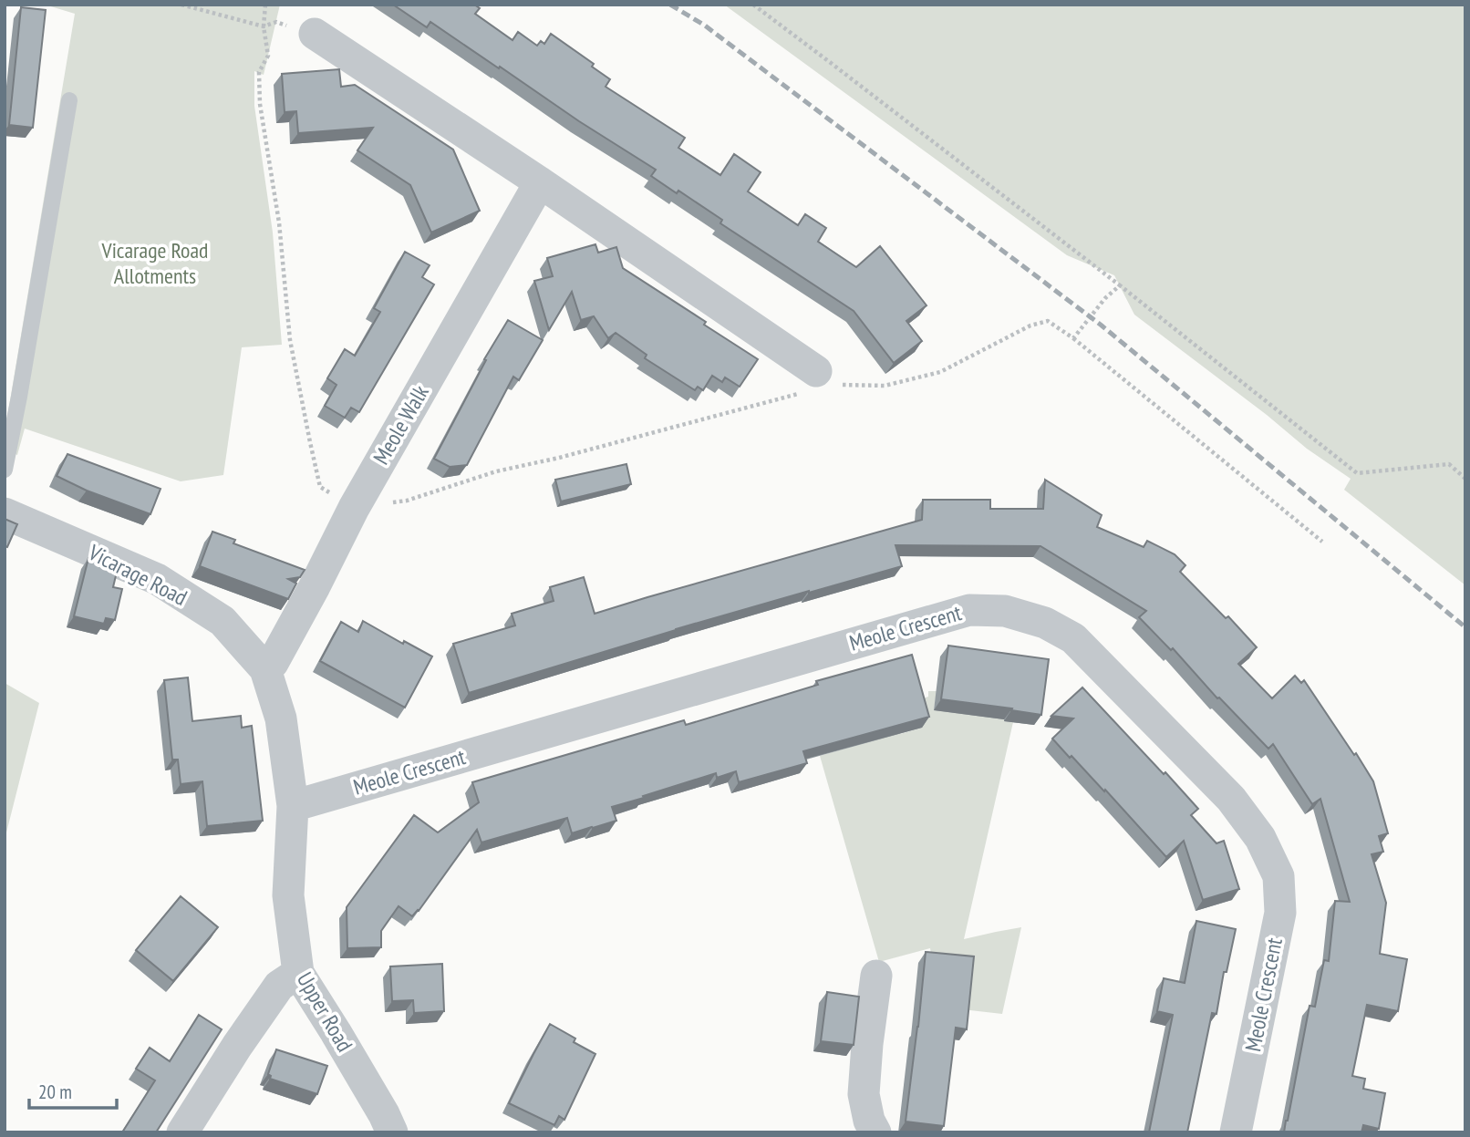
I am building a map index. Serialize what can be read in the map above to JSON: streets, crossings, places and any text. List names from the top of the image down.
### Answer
{
  "streets": {
    "street": [
      "Meole Walk",
      "Vicarage Road",
      "Meole Crescent",
      "Upper Road"
    ]
  },
  "crossings": [
    ["Meole Walk", "Vicarage Road"],
    ["Vicarage Road", "Meole Crescent"],
    ["Vicarage Road", "Upper Road"],
    ["Meole Crescent", "Upper Road"]
  ],
  "parks": ["Vicarage Road Allotments"],
  "scale_bar": "20 m"
}
